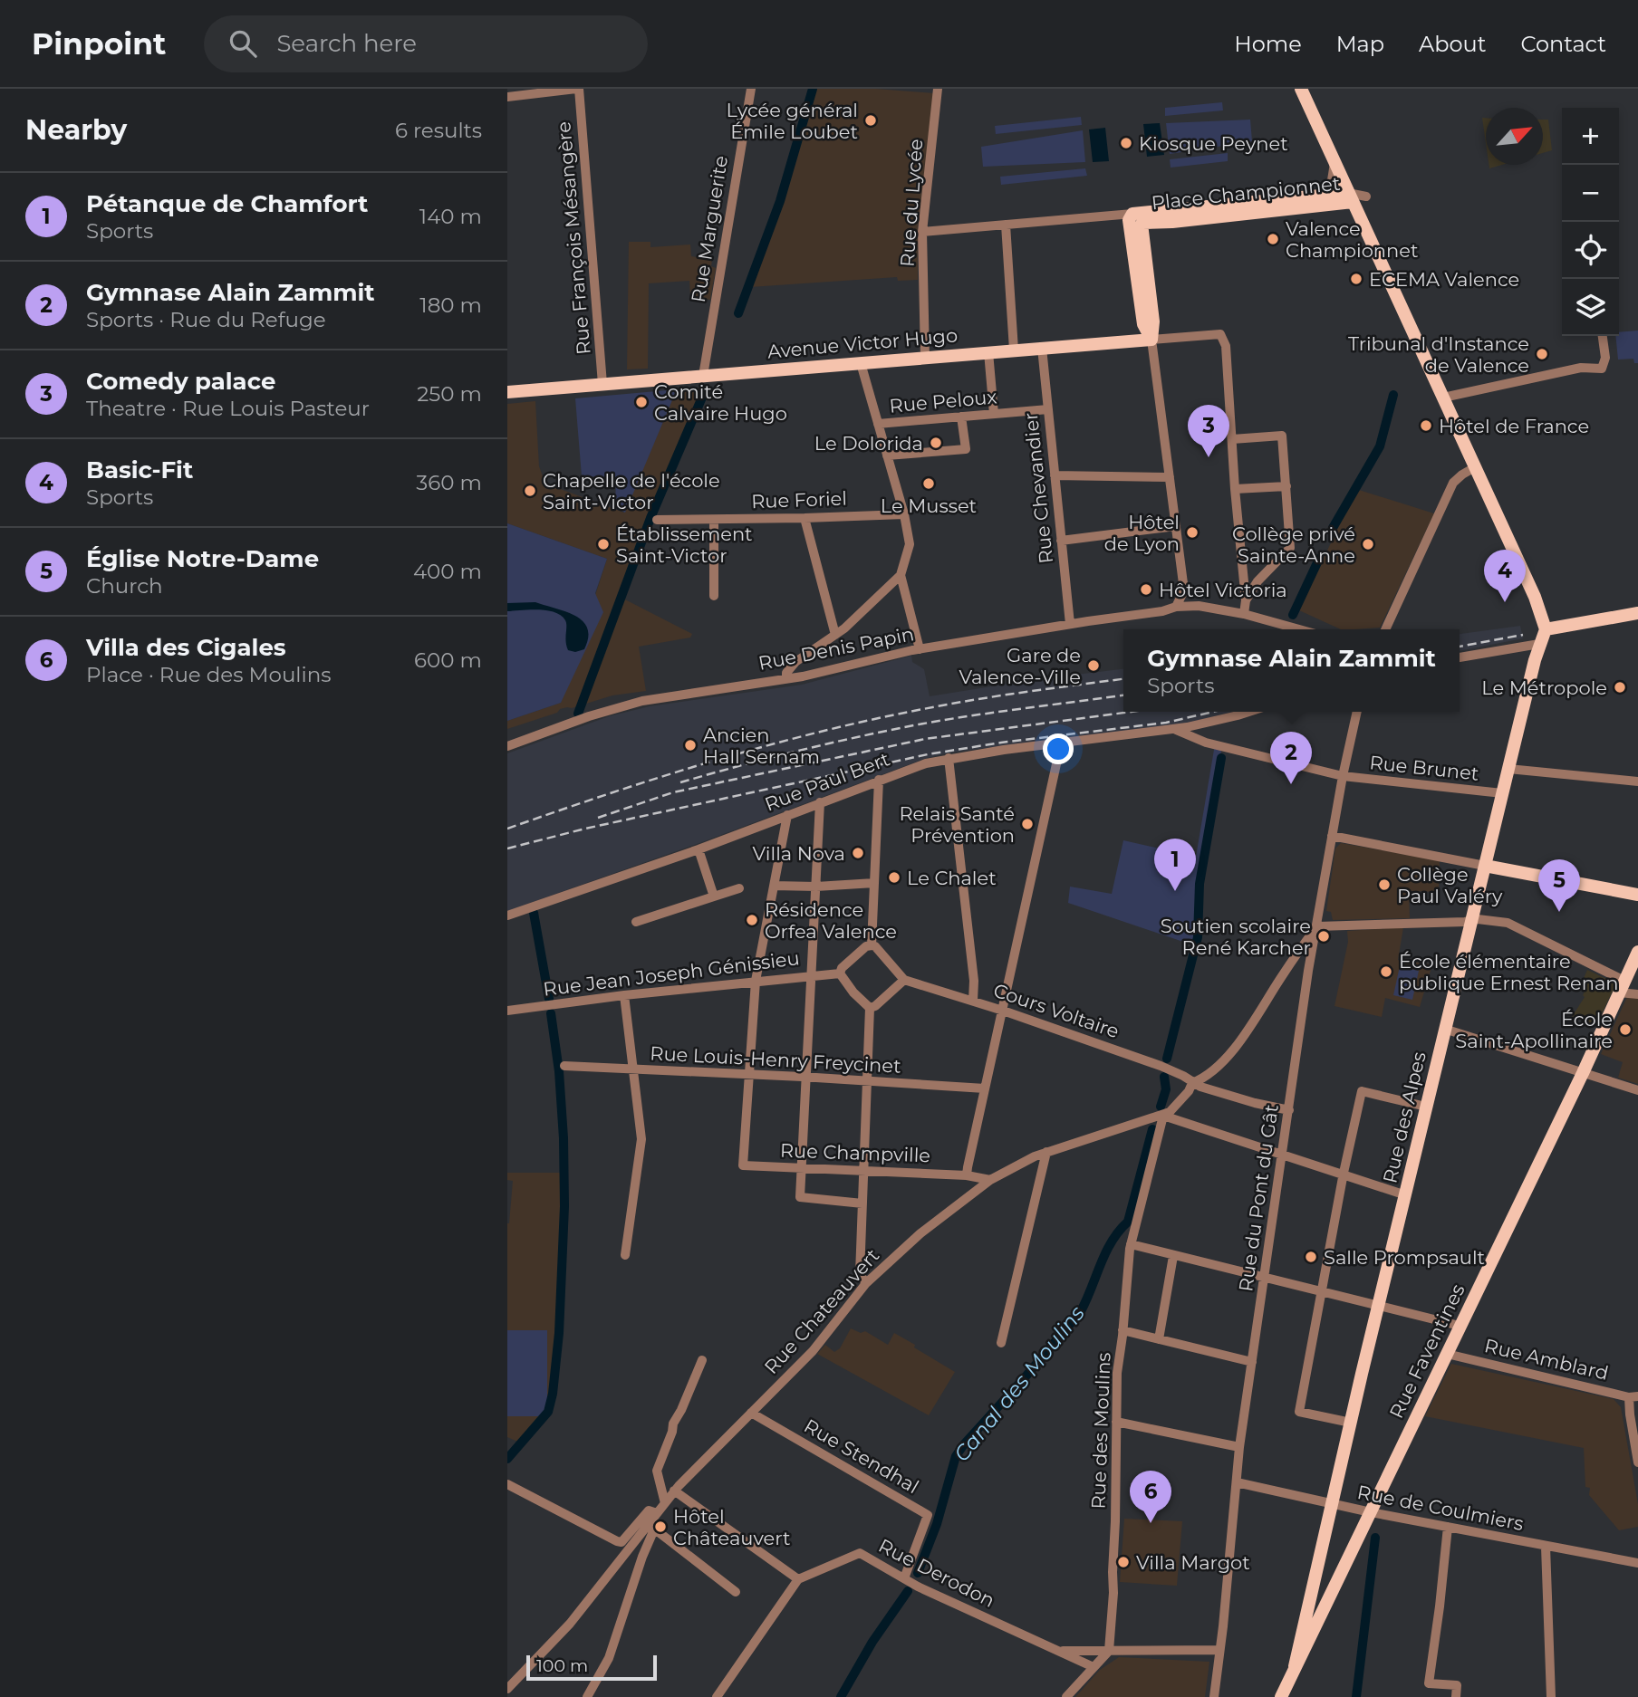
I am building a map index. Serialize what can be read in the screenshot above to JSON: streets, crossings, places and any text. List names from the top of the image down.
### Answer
{
  "streets": {
    "main road": [
      "Place Championnet",
      "Avenue Victor Hugo",
      "Rue des Alpes",
      "Rue Faventines"
    ],
    "street": [
      "Rue du Lycée",
      "Rue Marguerite",
      "Rue François Mésangère",
      "Rue Peloux",
      "Rue Chevandier",
      "Rue Foriel",
      "Rue Denis Papin",
      "Rue Brunet",
      "Rue Paul Bert",
      "Rue Jean Joseph Génissieu",
      "Cours Voltaire",
      "Rue Louis-Henry Freycinet",
      "Rue Champville",
      "Rue du Pont du Gât",
      "Rue Chateauvert",
      "Rue Amblard",
      "Rue des Moulins",
      "Rue Stendhal",
      "Rue de Coulmiers",
      "Rue Derodon"
    ]
  },
  "crossings": [
    ["Rue du Lycée", "Avenue Victor Hugo"],
    ["Rue Marguerite", "Avenue Victor Hugo"],
    ["Rue François Mésangère", "Avenue Victor Hugo"],
    ["Avenue Victor Hugo", "Rue Chevandier"],
    ["Rue Peloux", "Rue Chevandier"],
    ["Rue Chevandier", "Rue Denis Papin"],
    ["Rue Brunet", "Rue Paul Bert"],
    ["Rue Brunet", "Rue des Alpes"],
    ["Rue Brunet", "Rue du Pont du Gât"],
    ["Cours Voltaire", "Rue du Pont du Gât"],
    ["Cours Voltaire", "Rue Chateauvert"],
    ["Rue Louis-Henry Freycinet", "Rue Champville"],
    ["Rue des Alpes", "Rue Faventines"],
    ["Rue des Alpes", "Rue de Coulmiers"],
    ["Rue Champville", "Rue Chateauvert"],
    ["Rue du Pont du Gât", "Rue Chateauvert"],
    ["Rue du Pont du Gât", "Rue de Coulmiers"],
    ["Rue du Pont du Gât", "Rue Derodon"],
    ["Rue Chateauvert", "Rue des Moulins"],
    ["Rue Chateauvert", "Rue Stendhal"],
    ["Rue Faventines", "Rue Amblard"],
    ["Rue Faventines", "Rue de Coulmiers"],
    ["Rue des Moulins", "Rue Derodon"],
    ["Rue Stendhal", "Rue Derodon"]
  ],
  "water": ["Canal des Moulins"],
  "places": [
    "Lycée général Émile Loubet",
    "Kiosque Peynet",
    "Valence Championnet",
    "ECEMA Valence",
    "Tribunal d'Instance de Valence",
    "Comité Calvaire Hugo",
    "Hôtel de France",
    "Le Dolorida",
    "Le Musset",
    "Chapelle de l'école Saint-Victor",
    "Hôtel de Lyon",
    "Établissement Saint-Victor",
    "Collège privé Sainte-Anne",
    "Hôtel Victoria",
    "Gare de Valence-Ville",
    "Le Métropole",
    "Ancien Hall Sernam",
    "Relais Santé Prévention",
    "Villa Nova",
    "Le Chalet",
    "Collège Paul Valéry",
    "Résidence Orfea Valence",
    "Soutien scolaire René Karcher",
    "École élémentaire publique Ernest Renan",
    "École Saint-Apollinaire",
    "Salle Prompsault",
    "Hôtel Châteauvert",
    "Villa Margot"
  ],
  "scale_bar": "100 m",
  "north": "top right",
  "page": {
    "header": "Pinpoint",
    "search": "Search here",
    "nav": [
      "Home",
      "Map",
      "About",
      "Contact"
    ],
    "heading": ["Nearby", "6 results"],
    "map_buttons": ["+", "−"],
    "list": [
      {
        "mark": "1",
        "name": "Pétanque de Chamfort",
        "note": "Sports",
        "value": "140 m"
      },
      {
        "mark": "2",
        "name": "Gymnase Alain Zammit",
        "note": "Sports · Rue du Refuge",
        "value": "180 m"
      },
      {
        "mark": "3",
        "name": "Comedy palace",
        "note": "Theatre · Rue Louis Pasteur",
        "value": "250 m"
      },
      {
        "mark": "4",
        "name": "Basic-Fit",
        "note": "Sports",
        "value": "360 m"
      },
      {
        "mark": "5",
        "name": "Église Notre-Dame",
        "note": "Church",
        "value": "400 m"
      },
      {
        "mark": "6",
        "name": "Villa des Cigales",
        "note": "Place · Rue des Moulins",
        "value": "600 m"
      }
    ],
    "pins": [
      "3",
      "4",
      "2",
      "1",
      "5",
      "6"
    ],
    "popup": ["Gymnase Alain Zammit", "Sports"],
    "scale": "100 m"
  }
}
